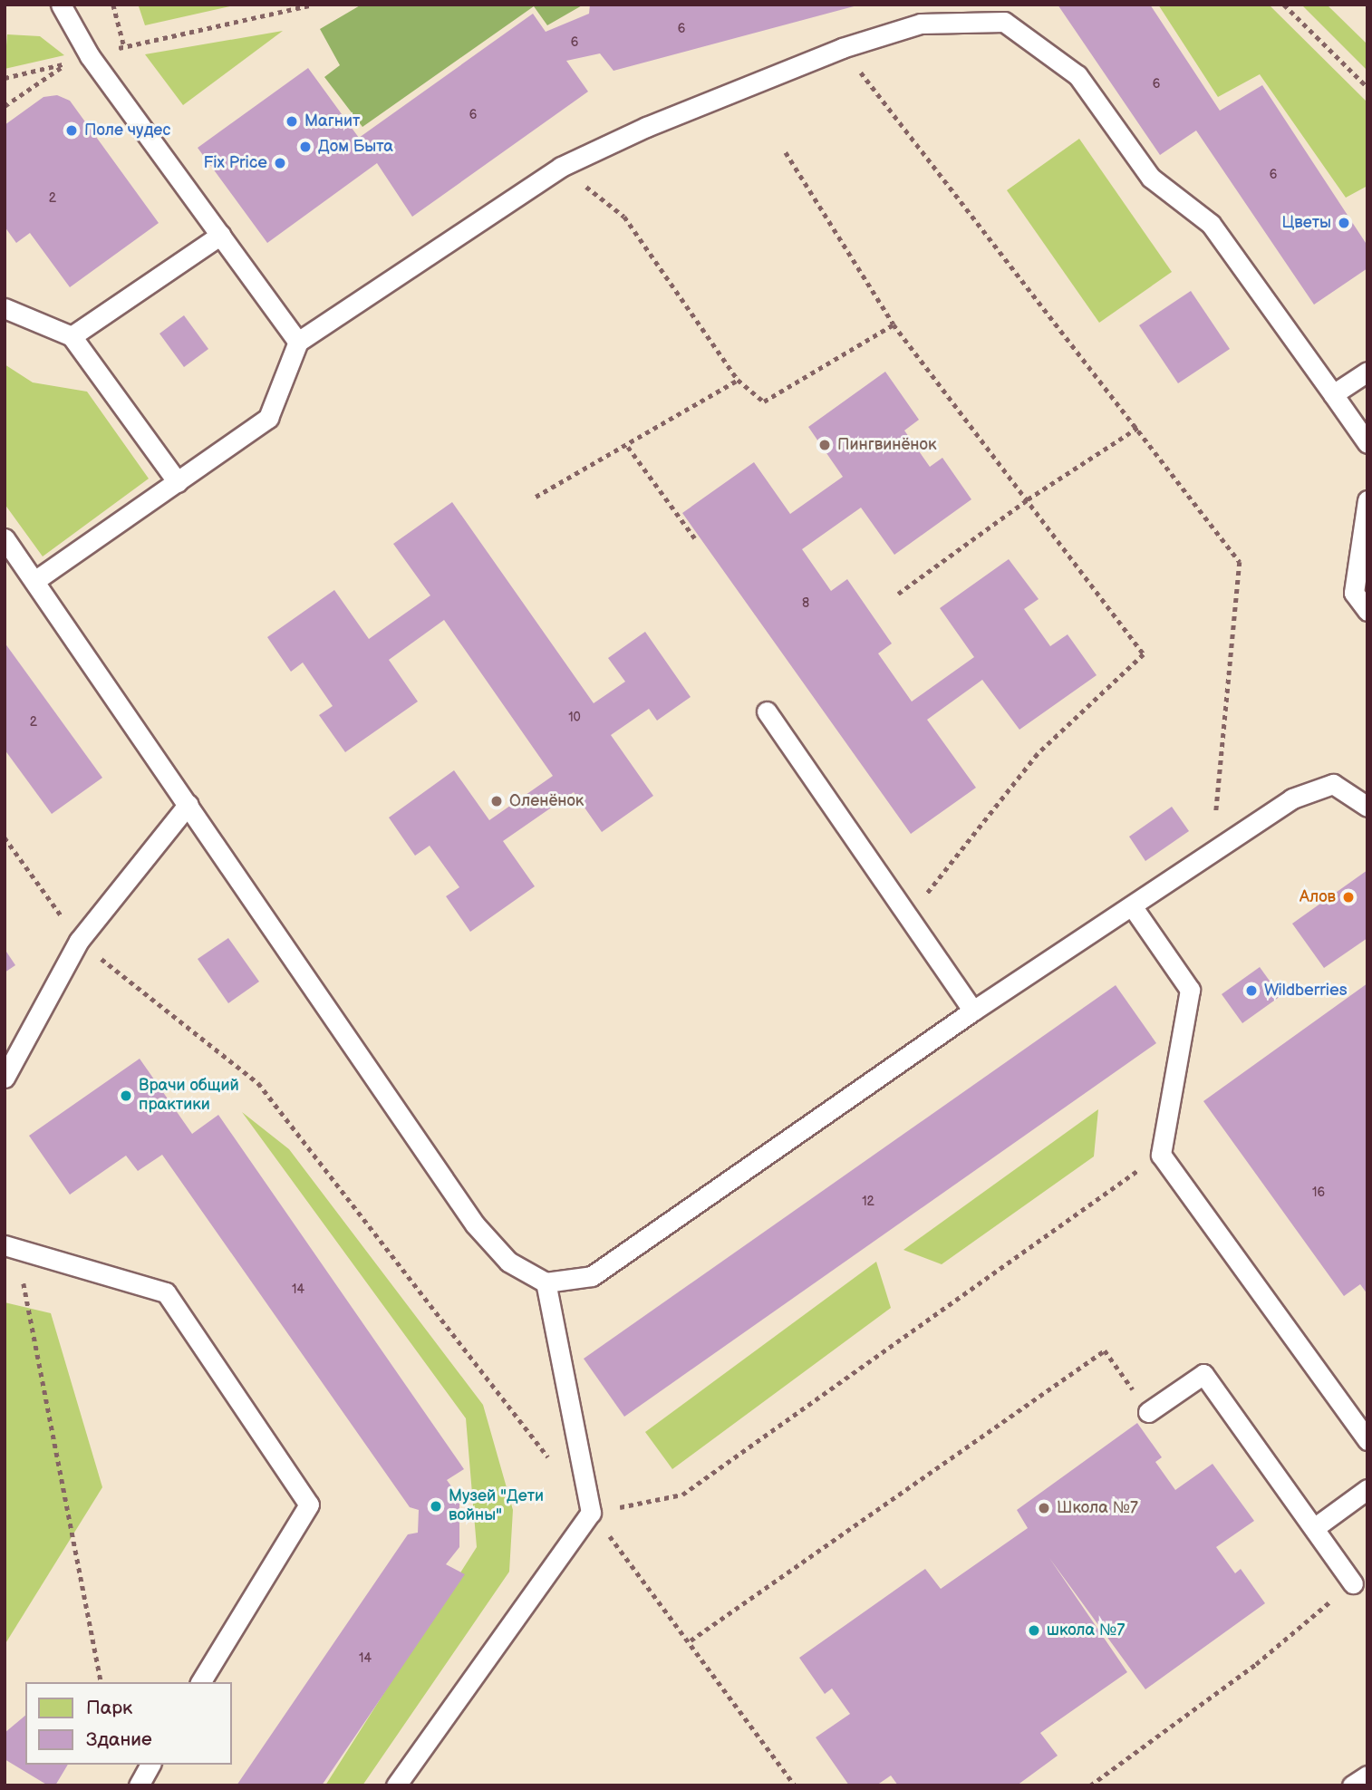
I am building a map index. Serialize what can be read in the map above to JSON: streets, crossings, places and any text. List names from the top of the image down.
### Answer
{
  "places": [
    "Магнит",
    "Поле чудес",
    "Дом Быта",
    "Fix Price",
    "Цветы",
    "Пингвинёнок",
    "Оленёнок",
    "Алов",
    "Wildberries",
    "Врачи общий практики",
    "Музей \"Дети войны\"",
    "Школа №7",
    "школа №7"
  ],
  "house_numbers": [
    "6",
    "6",
    "6",
    "6",
    "6",
    "2",
    "8",
    "10",
    "2",
    "16",
    "12",
    "14",
    "14"
  ],
  "legend": ["Парк", "Здание"]
}
